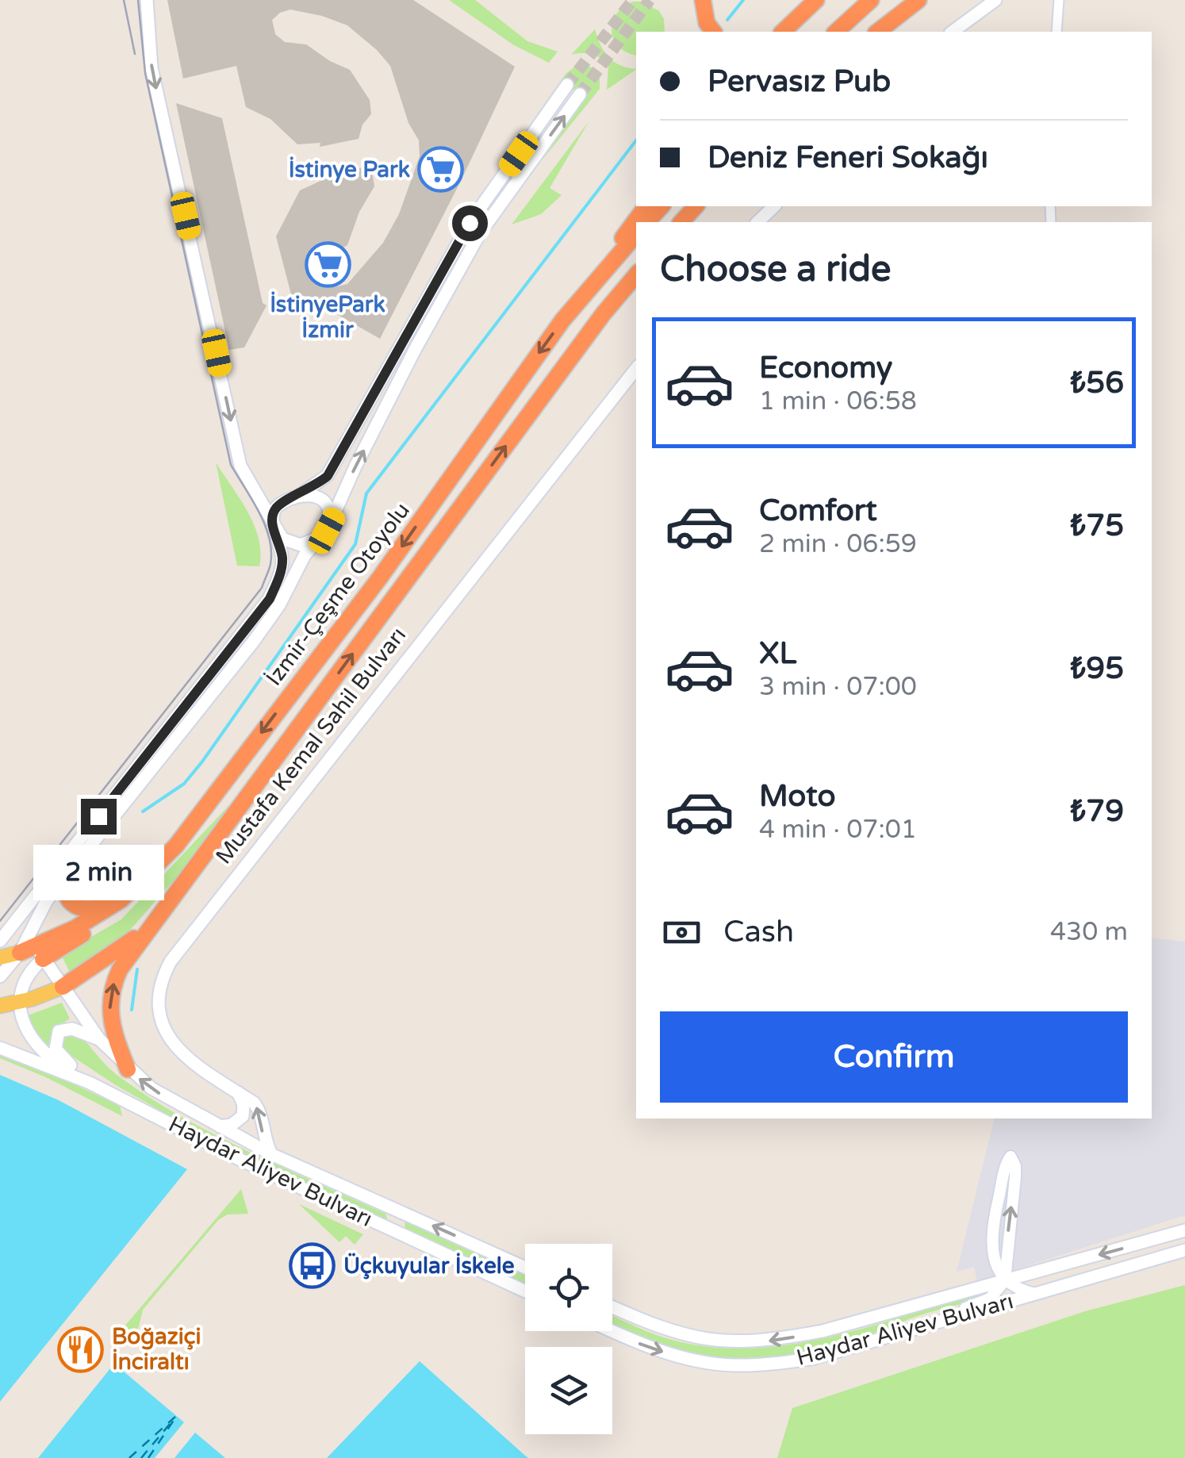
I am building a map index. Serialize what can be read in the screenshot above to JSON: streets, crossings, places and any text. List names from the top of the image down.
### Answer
{
  "streets": {
    "highway": ["İzmir-Çeşme Otoyolu"],
    "main road": ["Mustafa Kemal Sahil Bulvarı", "Haydar Aliyev Bulvarı"]
  },
  "crossings": [
    ["İzmir-Çeşme Otoyolu", "Haydar Aliyev Bulvarı"],
    ["Mustafa Kemal Sahil Bulvarı", "Haydar Aliyev Bulvarı"]
  ],
  "places": {
    "supermarket": ["İstinye Park", "İstinyePark İzmir"],
    "bus stop": ["Üçkuyular İskele"],
    "restaurant": ["Boğaziçi İnciraltı"]
  },
  "page": {
    "banner": ["Pervasız Pub", "Deniz Feneri Sokağı"],
    "heading": "Choose a ride",
    "list": [
      {
        "name": "Economy",
        "note": "1 min · 06:58",
        "value": "₺56"
      },
      {
        "name": "Comfort",
        "note": "2 min · 06:59",
        "value": "₺75"
      },
      {
        "name": "XL",
        "note": "3 min · 07:00",
        "value": "₺95"
      },
      {
        "name": "Moto",
        "note": "4 min · 07:01",
        "value": "₺79"
      }
    ],
    "bubble": "2 min",
    "pay": ["Cash", "430 m"],
    "buttons": "Confirm"
  }
}
